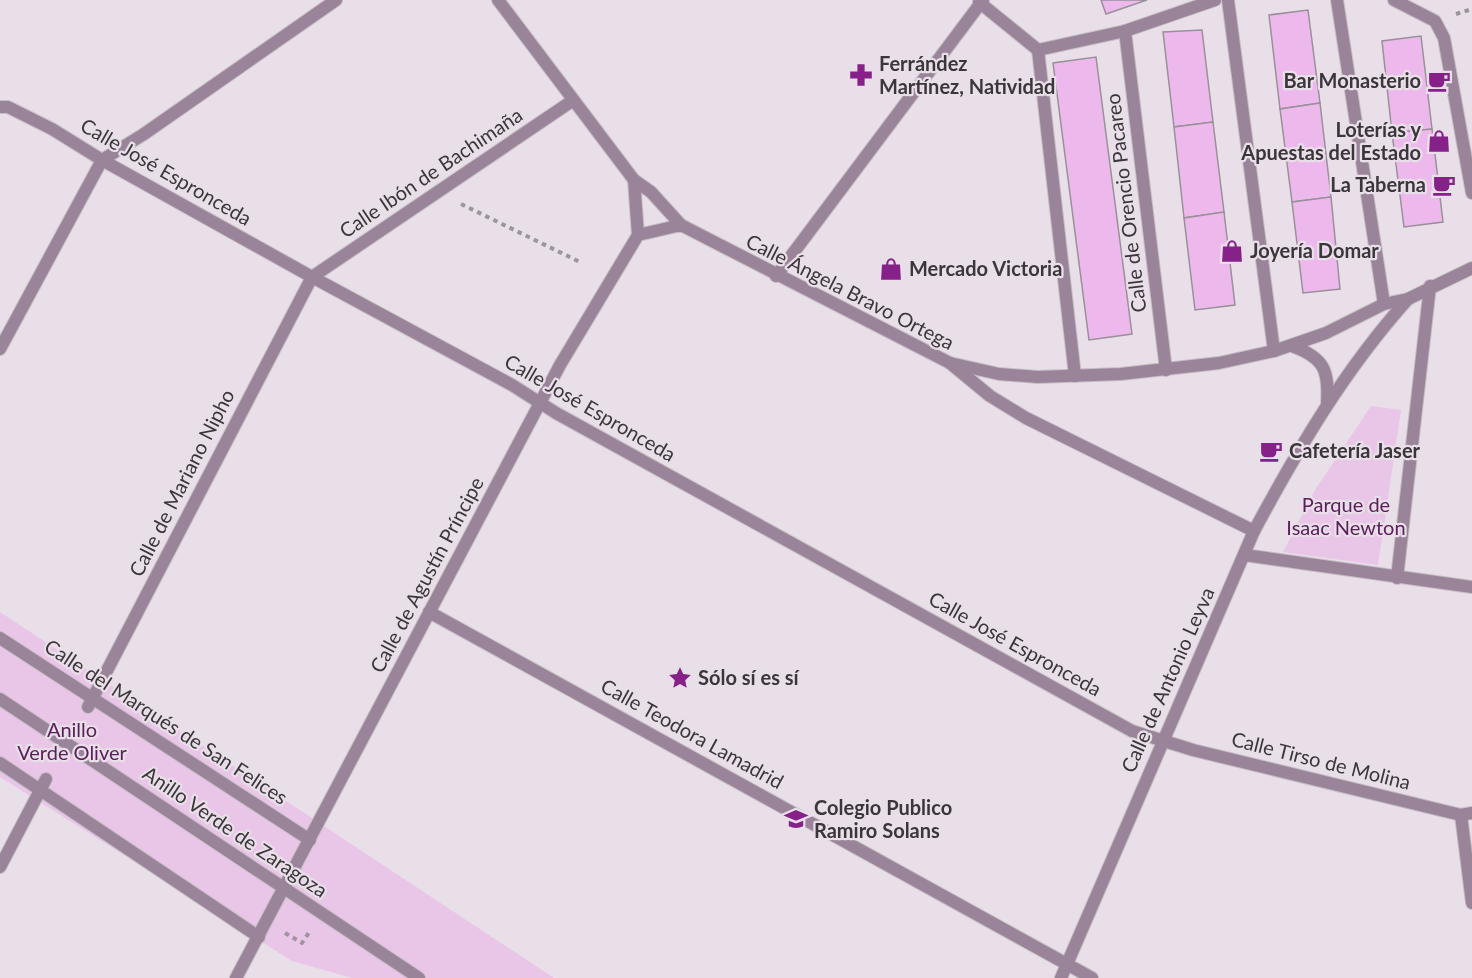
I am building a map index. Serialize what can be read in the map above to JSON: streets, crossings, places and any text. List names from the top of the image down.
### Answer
{
  "streets": {
    "street": [
      "Calle José Espronceda",
      "Calle Ibón de Bachimaña",
      "Calle de Orencio Pacareo",
      "Calle Ángela Bravo Ortega",
      "Calle de Mariano Nipho",
      "Calle de Agustín Príncipe",
      "Calle de Antonio Leyva",
      "Calle del Marqués de San Felices",
      "Calle Teodora Lamadrid",
      "Calle Tirso de Molina",
      "Anillo Verde de Zaragoza"
    ]
  },
  "crossings": [
    ["Calle José Espronceda", "Calle Ibón de Bachimaña"],
    ["Calle José Espronceda", "Calle de Mariano Nipho"],
    ["Calle José Espronceda", "Calle de Agustín Príncipe"],
    ["Calle José Espronceda", "Calle de Antonio Leyva"],
    ["Calle José Espronceda", "Calle Tirso de Molina"],
    ["Calle Ibón de Bachimaña", "Calle Ángela Bravo Ortega"],
    ["Calle Ibón de Bachimaña", "Calle de Mariano Nipho"],
    ["Calle Ángela Bravo Ortega", "Calle de Antonio Leyva"],
    ["Calle de Mariano Nipho", "Calle del Marqués de San Felices"],
    ["Calle de Agustín Príncipe", "Calle del Marqués de San Felices"],
    ["Calle de Agustín Príncipe", "Calle Teodora Lamadrid"],
    ["Calle de Agustín Príncipe", "Anillo Verde de Zaragoza"],
    ["Calle de Antonio Leyva", "Calle Teodora Lamadrid"],
    ["Calle de Antonio Leyva", "Calle Tirso de Molina"]
  ],
  "parks": ["Parque de Isaac Newton", "Anillo Verde Oliver"],
  "places": {
    "pharmacy": ["Ferrández Martínez, Natividad"],
    "cafe": ["Bar Monasterio", "La Taberna", "Cafetería Jaser"],
    "shop": ["Loterías y Apuestas del Estado", "Joyería Domar", "Mercado Victoria"],
    "place": ["Sólo sí es sí"],
    "school or university": ["Colegio Publico Ramiro Solans"]
  }
}
